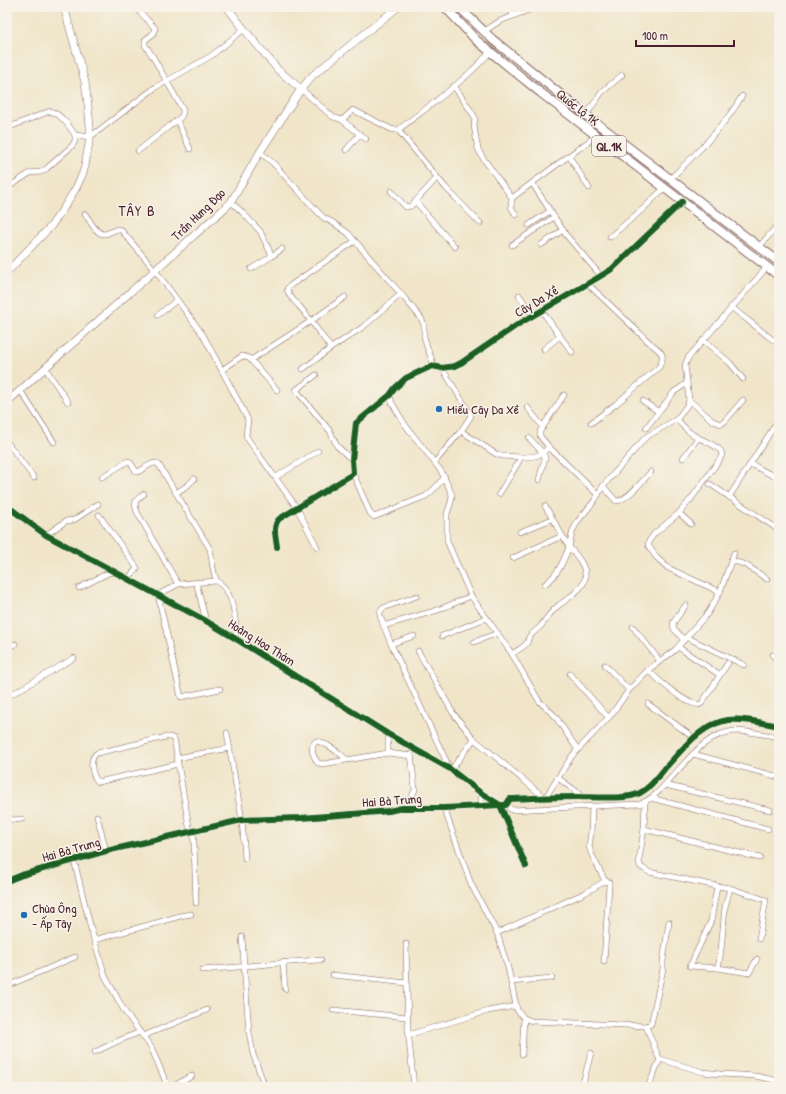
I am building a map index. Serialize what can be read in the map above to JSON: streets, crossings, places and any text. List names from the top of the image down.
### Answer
{
  "streets": {
    "main road": ["Quốc lộ 1K", "QL.1K", "Trần Hưng Đạo"],
    "street": ["Cây Da Xề", "Hoàng Hoa Thám", "Hai Bà Trưng"]
  },
  "crossings": [
    ["Quốc lộ 1K", "Cây Da Xề"],
    ["Hoàng Hoa Thám", "Hai Bà Trưng"]
  ],
  "districts": ["TÂY B"],
  "places": ["Miếu Cây Da Xề", "Chùa Ông - Ấp Tây"],
  "scale_bar": "100 m"
}
